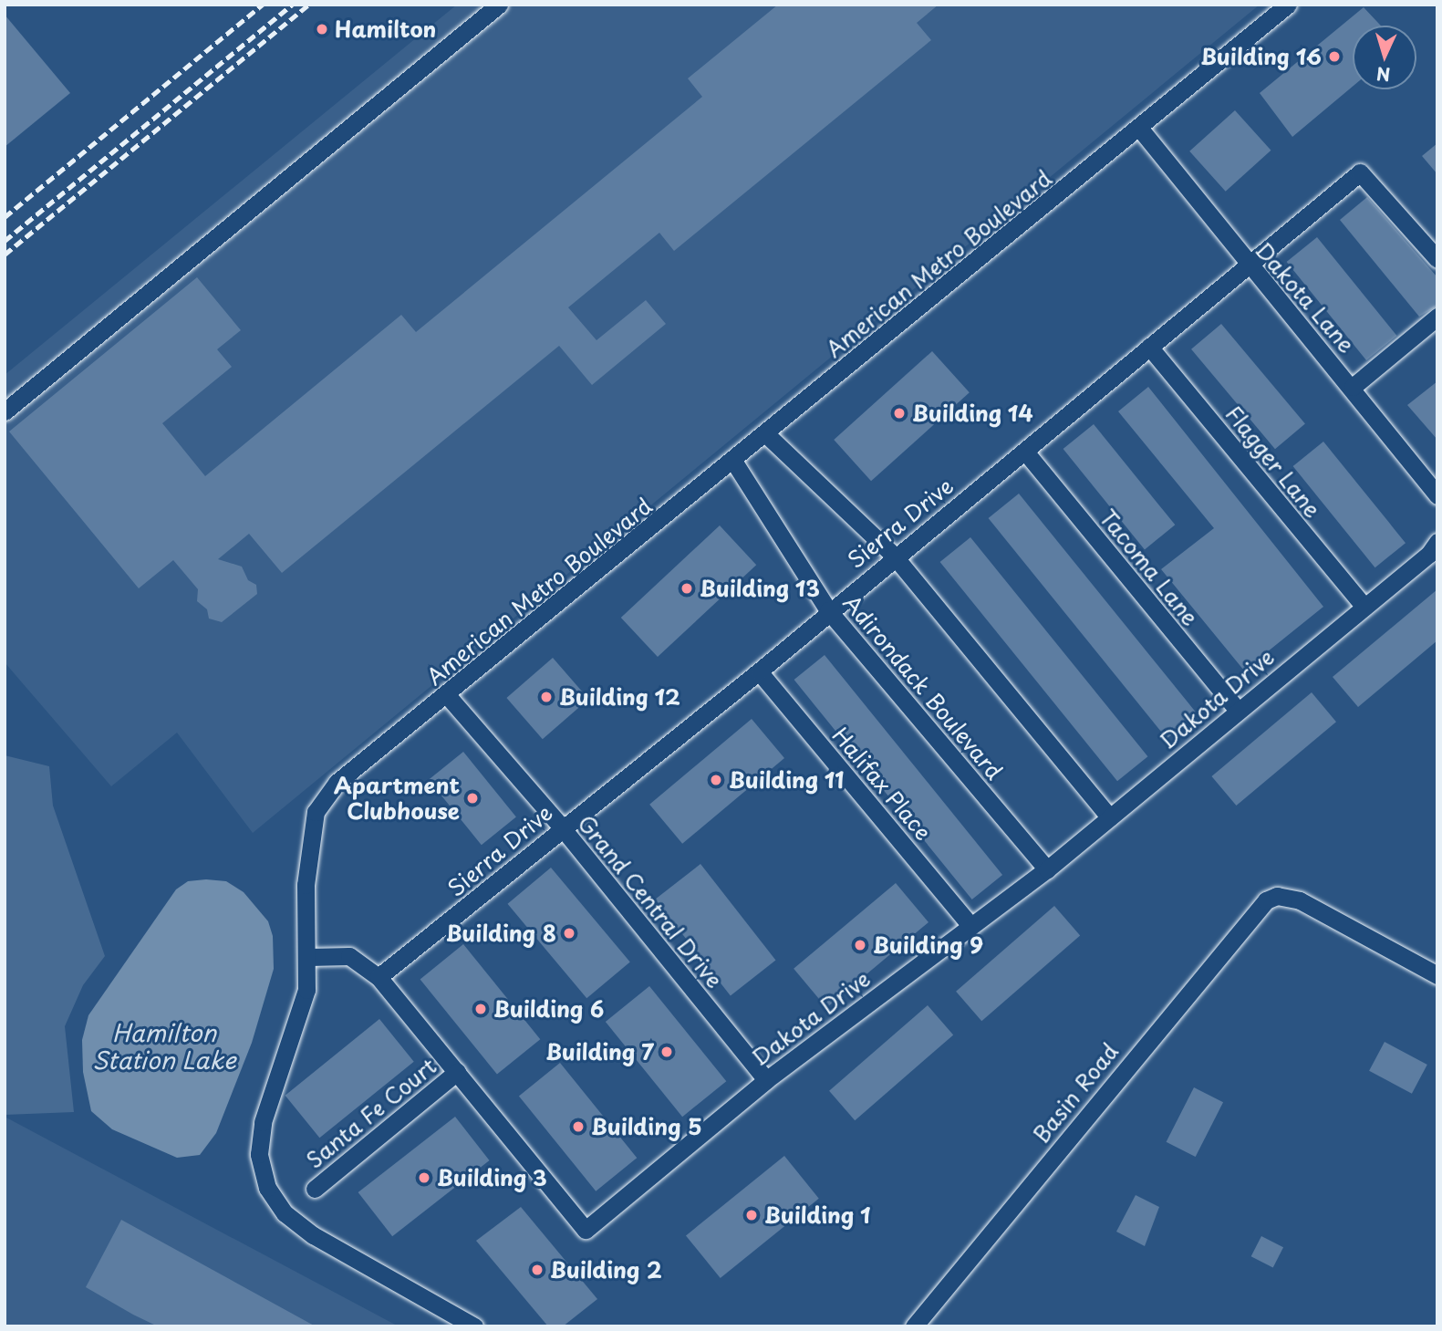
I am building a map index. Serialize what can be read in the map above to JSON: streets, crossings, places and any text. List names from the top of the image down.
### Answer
{
  "streets": {
    "street": [
      "American Metro Boulevard",
      "Dakota Lane",
      "Flagger Lane",
      "Sierra Drive",
      "Tacoma Lane",
      "Adirondack Boulevard",
      "Dakota Drive",
      "Halifax Place",
      "Grand Central Drive",
      "Basin Road",
      "Santa Fe Court"
    ]
  },
  "crossings": [
    ["American Metro Boulevard", "Dakota Lane"],
    ["American Metro Boulevard", "Adirondack Boulevard"],
    ["American Metro Boulevard", "Dakota Drive"],
    ["American Metro Boulevard", "Grand Central Drive"],
    ["Dakota Lane", "Sierra Drive"],
    ["Flagger Lane", "Sierra Drive"],
    ["Flagger Lane", "Dakota Drive"],
    ["Sierra Drive", "Tacoma Lane"],
    ["Sierra Drive", "Adirondack Boulevard"],
    ["Sierra Drive", "Dakota Drive"],
    ["Sierra Drive", "Halifax Place"],
    ["Sierra Drive", "Grand Central Drive"],
    ["Tacoma Lane", "Dakota Drive"],
    ["Adirondack Boulevard", "Dakota Drive"],
    ["Dakota Drive", "Halifax Place"],
    ["Dakota Drive", "Grand Central Drive"],
    ["Dakota Drive", "Santa Fe Court"]
  ],
  "water": ["Hamilton Station Lake"],
  "places": [
    "Hamilton",
    "Building 16",
    "Building 14",
    "Building 13",
    "Building 12",
    "Building 11",
    "Apartment Clubhouse",
    "Building 8",
    "Building 9",
    "Building 6",
    "Building 7",
    "Building 5",
    "Building 3",
    "Building 1",
    "Building 2"
  ],
  "north": "bottom"
}
